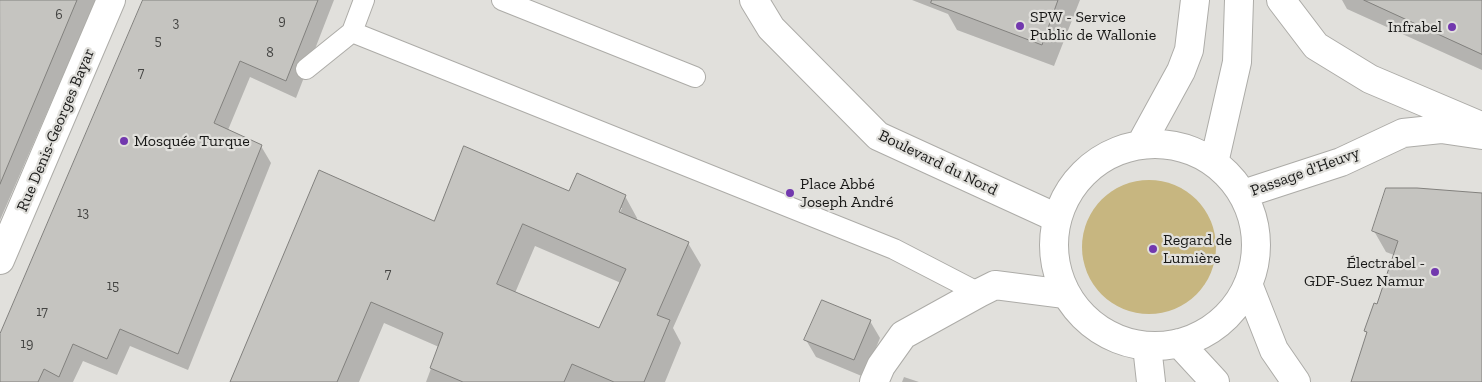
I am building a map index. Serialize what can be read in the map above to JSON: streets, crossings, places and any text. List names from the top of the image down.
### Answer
{
  "streets": {
    "main road": ["Rue Denis-Georges Bayar", "Boulevard du Nord", "Passage d'Heuvy"]
  },
  "places": [
    "SPW - Service Public de Wallonie",
    "Infrabel",
    "Mosquée Turque",
    "Place Abbé Joseph André",
    "Regard de Lumière",
    "Électrabel - GDF-Suez Namur"
  ],
  "house_numbers": [
    "6",
    "9",
    "3",
    "5",
    "8",
    "7",
    "13",
    "7",
    "15",
    "17",
    "19"
  ]
}
